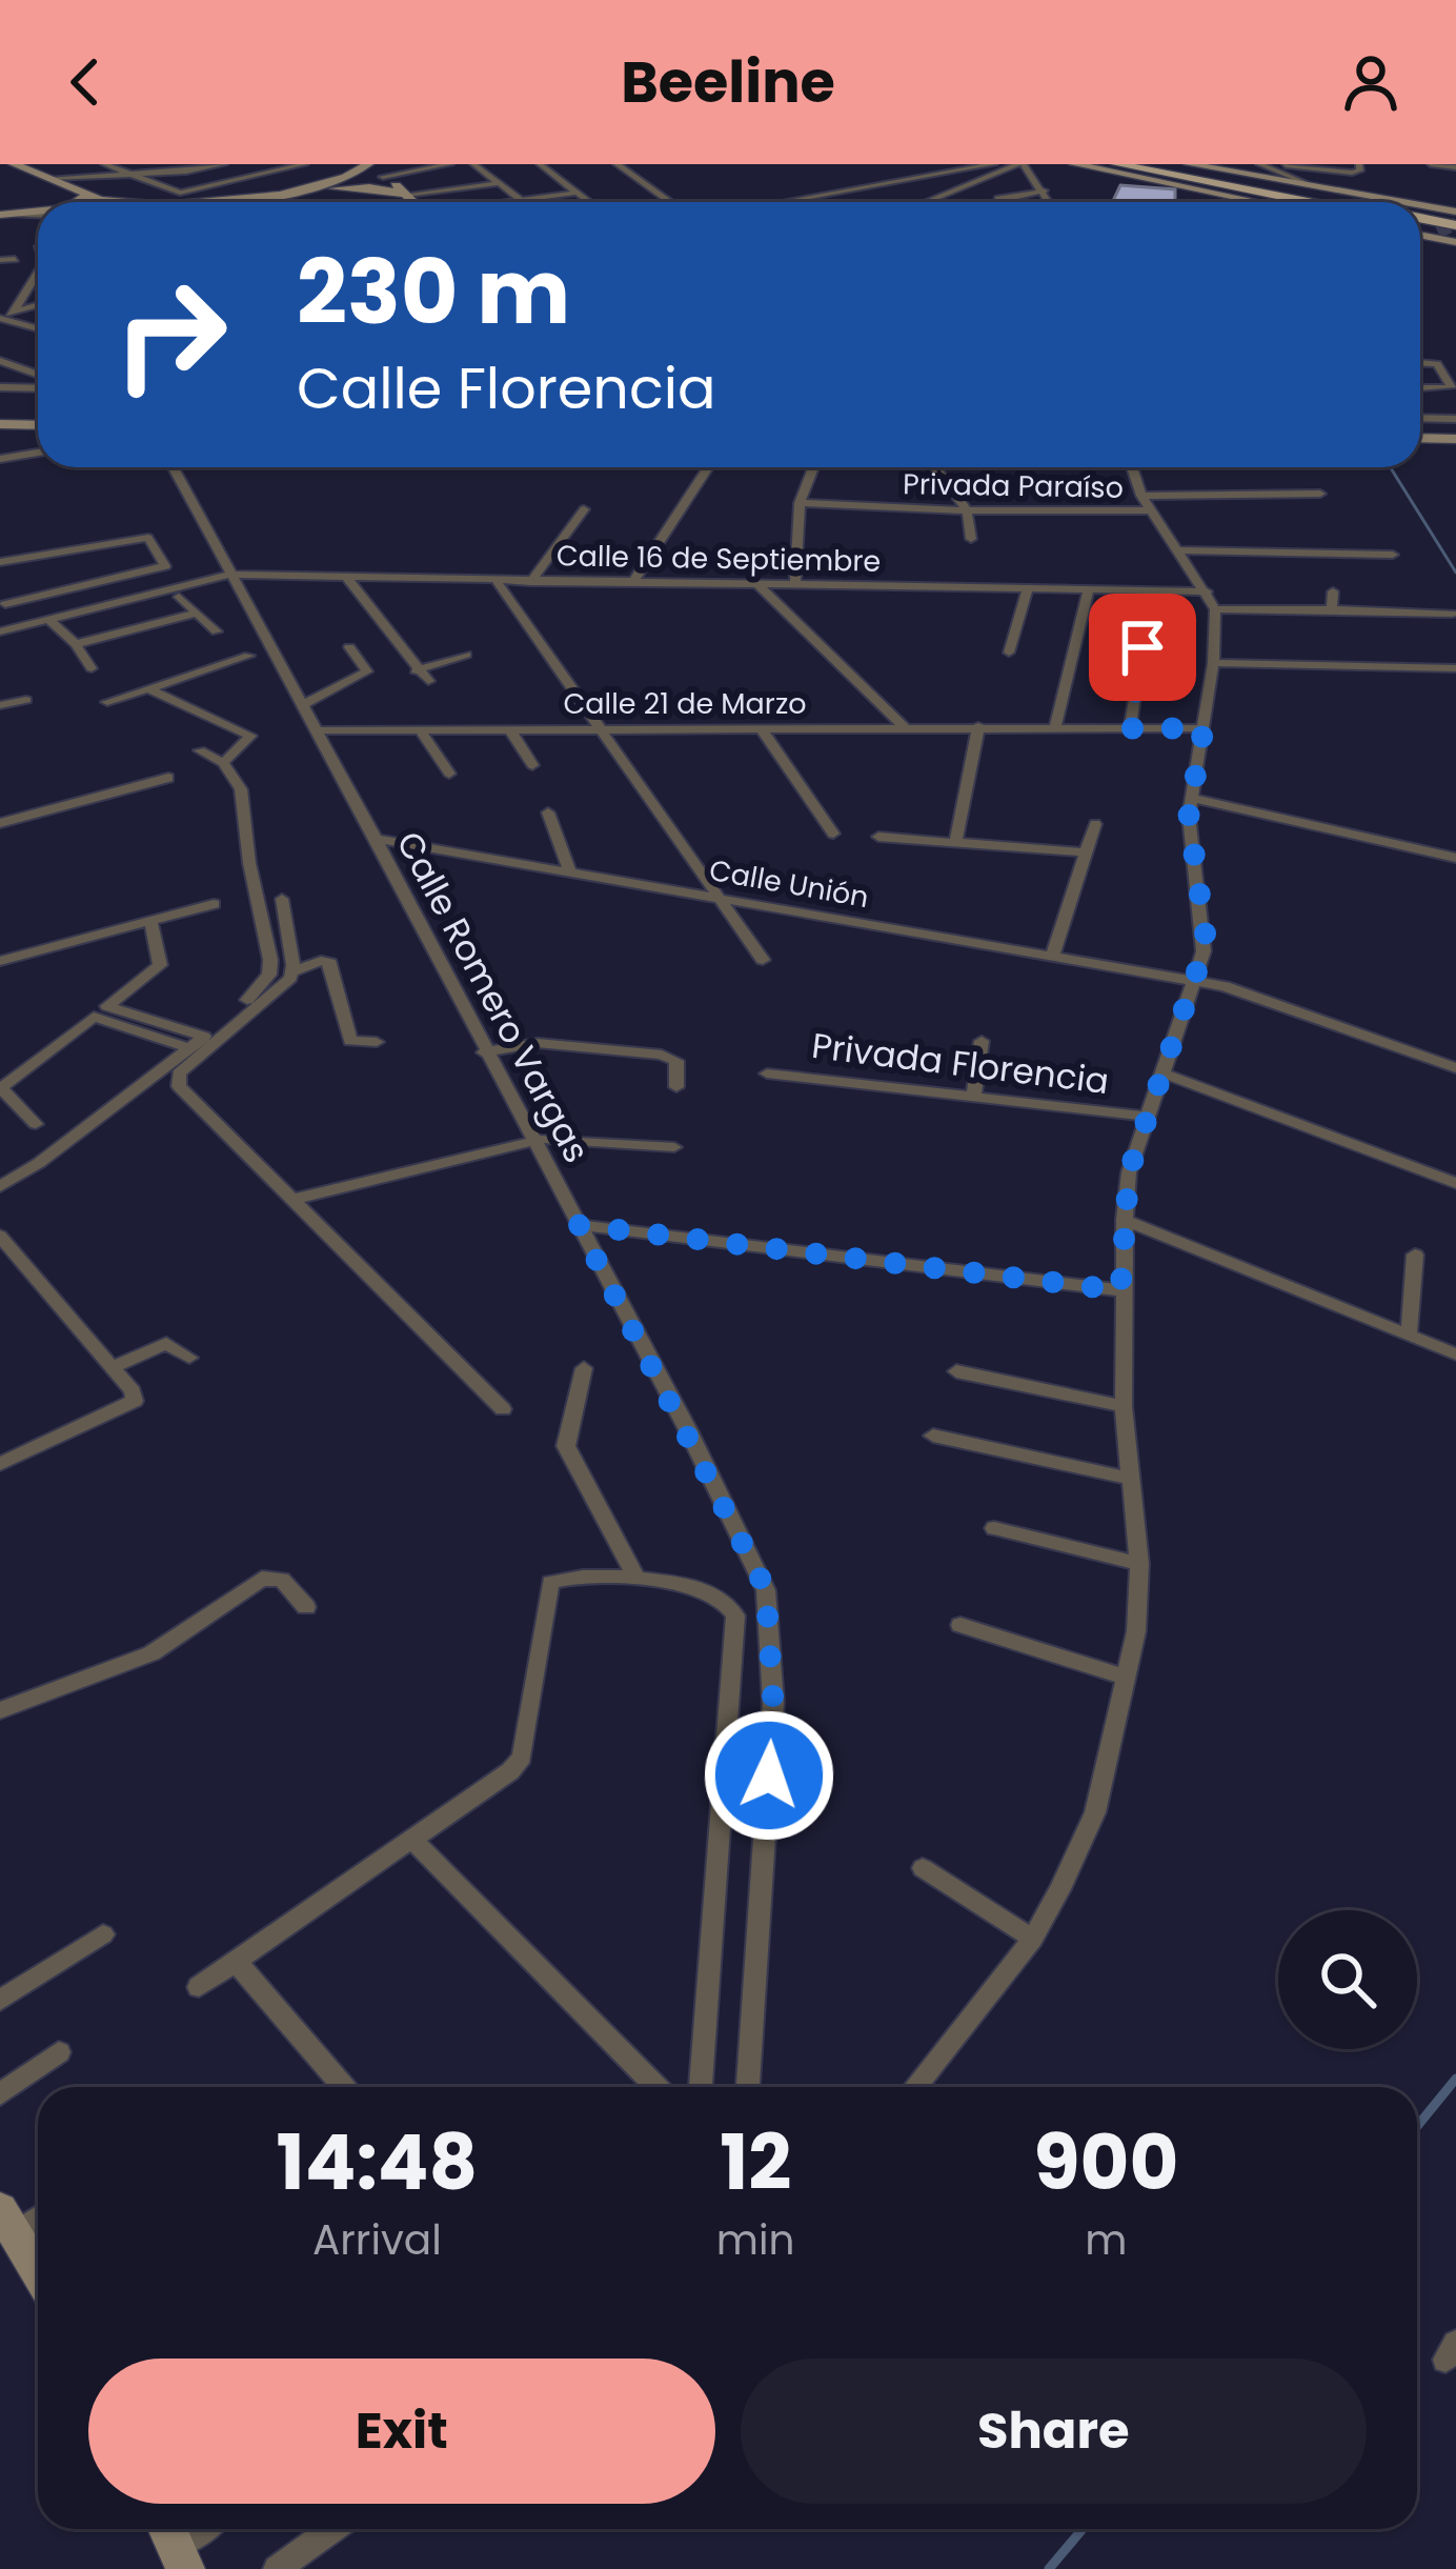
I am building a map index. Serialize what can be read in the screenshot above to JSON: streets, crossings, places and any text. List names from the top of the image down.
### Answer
{
  "streets": {
    "street": [
      "Privada Paraíso",
      "Calle 16 de Septiembre",
      "Calle 21 de Marzo",
      "Calle Unión",
      "Calle Romero Vargas",
      "Privada Florencia"
    ]
  },
  "crossings": [
    ["Calle 16 de Septiembre", "Calle Romero Vargas"],
    ["Calle 21 de Marzo", "Calle Romero Vargas"],
    ["Calle Unión", "Calle Romero Vargas"]
  ],
  "page": {
    "header": "Beeline",
    "turn": ["230 m", "Calle Florencia"],
    "eta": [
      "14:48",
      "Arrival",
      "12",
      "min",
      "900",
      "m"
    ],
    "buttons": ["Exit", "Share"]
  }
}
